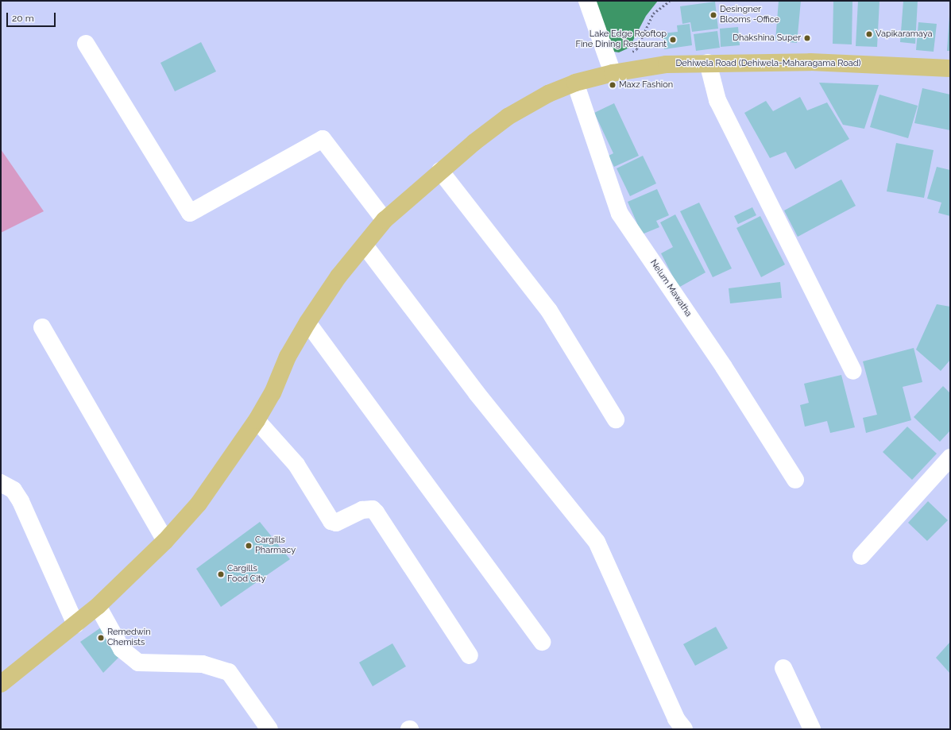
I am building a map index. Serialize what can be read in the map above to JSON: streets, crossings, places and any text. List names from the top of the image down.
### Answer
{
  "streets": {
    "main road": ["Dehiwela Road (Dehiwela-Maharagama Road)"],
    "street": ["Nelum Mawatha"]
  },
  "crossings": [
    ["Dehiwela Road (Dehiwela-Maharagama Road)", "Nelum Mawatha"]
  ],
  "places": [
    "Desingner Blooms -Office",
    "Vapikaramaya",
    "Dhakshina Super",
    "Lake Edge Rooftop Fine Dining Restaurant",
    "Maxz Fashion",
    "Cargills Pharmacy",
    "Cargills Food City",
    "Remedwin Chemists"
  ],
  "scale_bar": "20 m"
}
